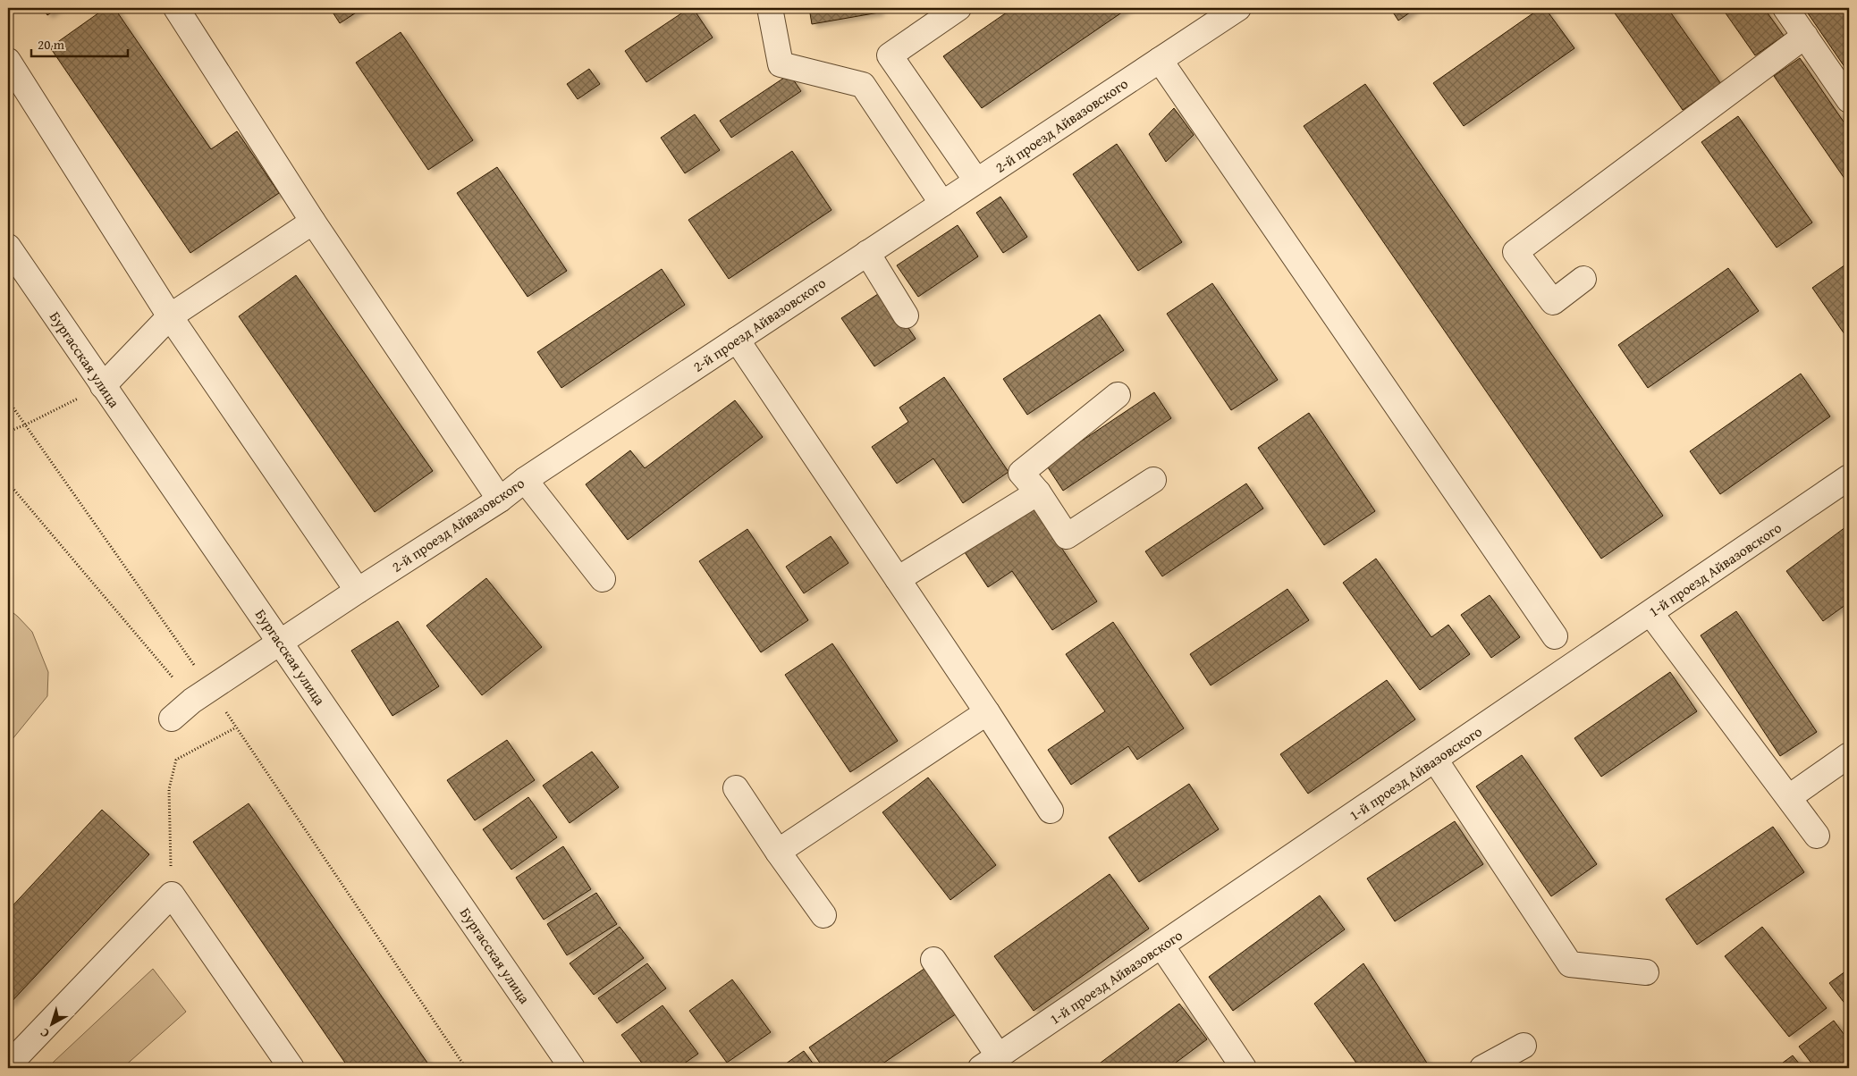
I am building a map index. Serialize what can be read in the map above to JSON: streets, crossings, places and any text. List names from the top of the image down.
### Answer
{
  "streets": {
    "street": ["2-й проезд Айвазовского", "Бургасская улица", "1-й проезд Айвазовского"]
  },
  "crossings": [
    ["2-й проезд Айвазовского", "Бургасская улица"]
  ],
  "scale_bar": "20 m",
  "north": "bottom left"
}
